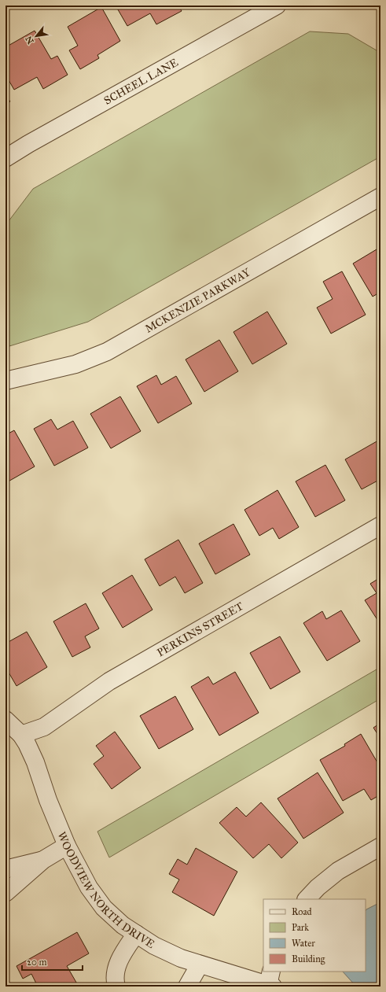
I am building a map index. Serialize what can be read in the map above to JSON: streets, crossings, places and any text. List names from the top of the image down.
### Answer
{
  "streets": {
    "street": [
      "SCHEEL LANE",
      "MCKENZIE PARKWAY",
      "PERKINS STREET",
      "WOODVIEW NORTH DRIVE"
    ]
  },
  "crossings": [
    ["PERKINS STREET", "WOODVIEW NORTH DRIVE"]
  ],
  "legend": [
    "Road",
    "Park",
    "Water",
    "Building"
  ],
  "scale_bar": "20 m",
  "north": "bottom left"
}
